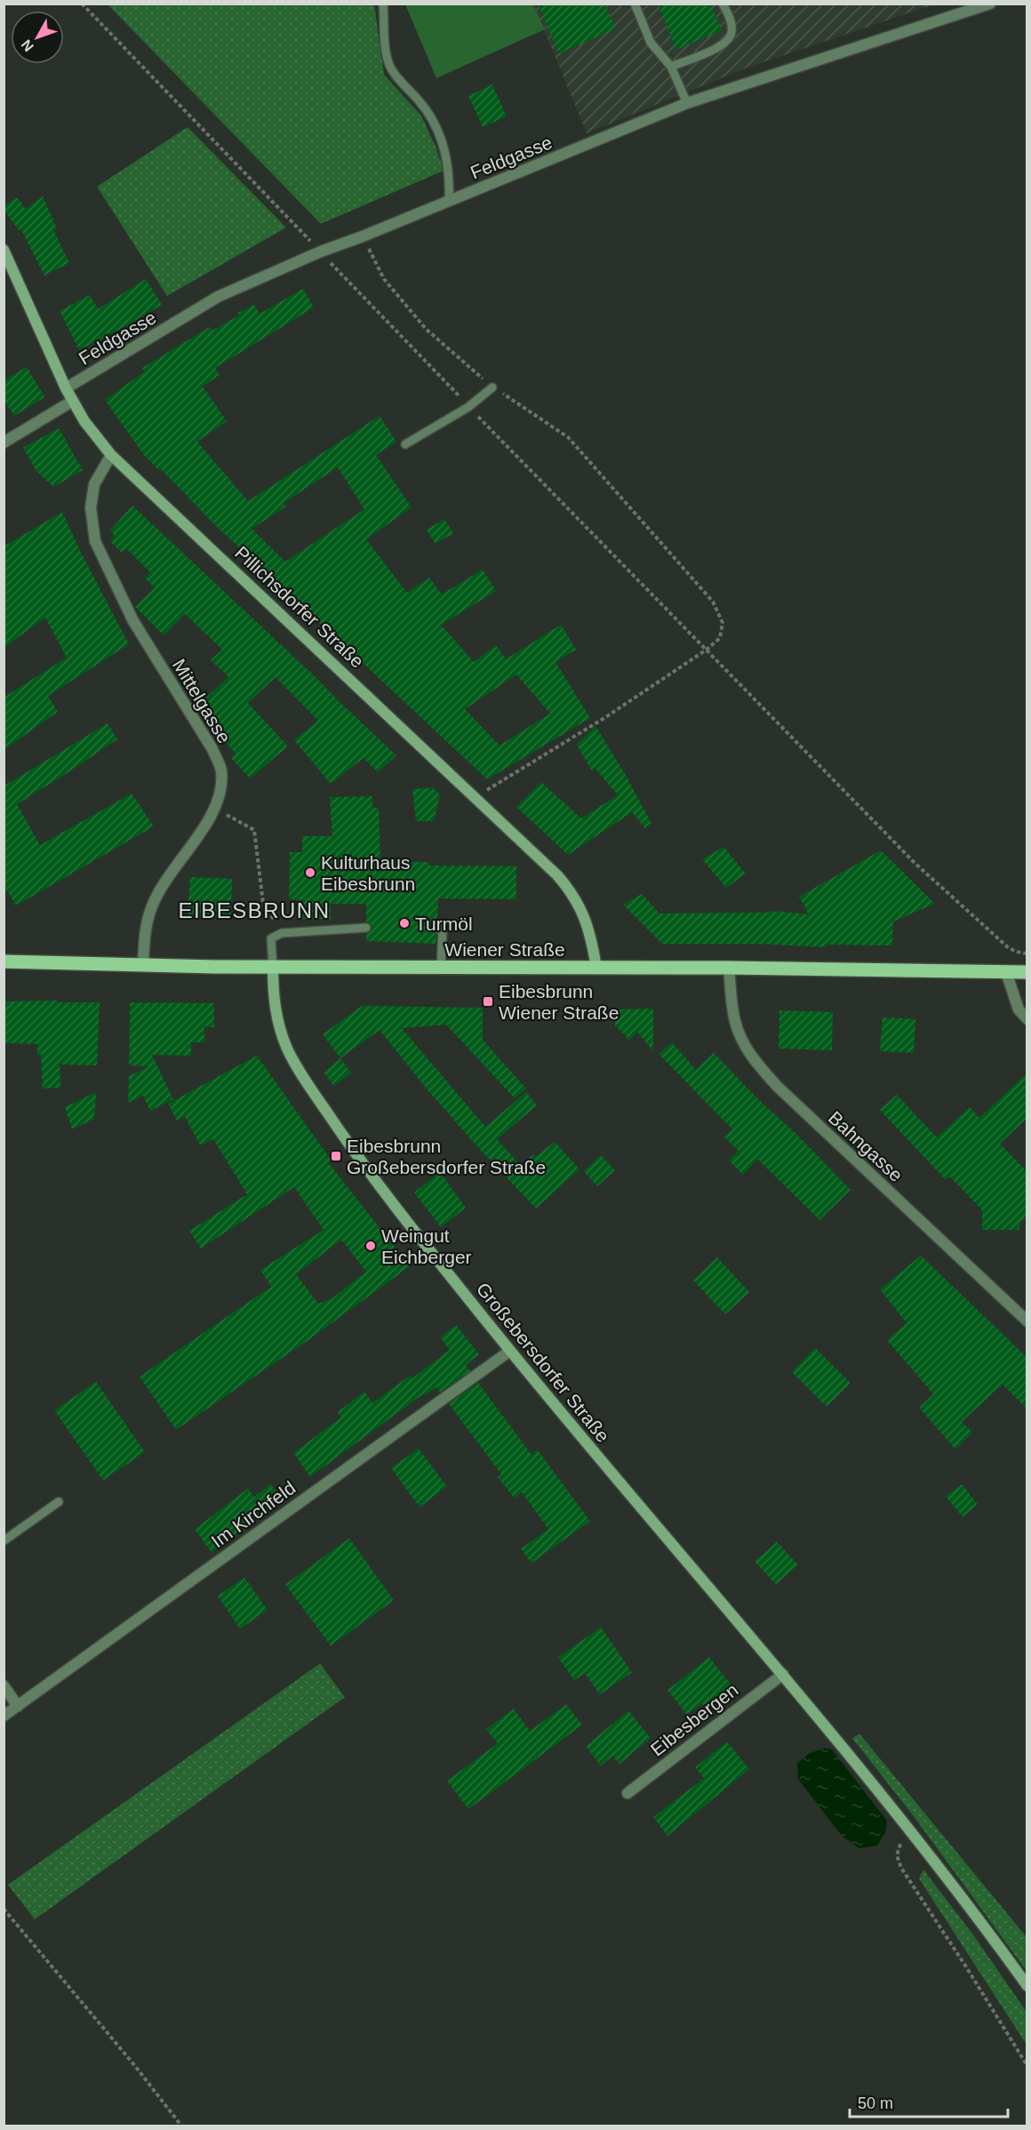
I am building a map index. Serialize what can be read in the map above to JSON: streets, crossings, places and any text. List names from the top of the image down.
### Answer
{
  "streets": {
    "main road": ["Wiener Straße"],
    "street": [
      "Feldgasse",
      "Pillichsdorfer Straße",
      "Mittelgasse",
      "Bahngasse",
      "Großebersdorfer Straße",
      "Im Kirchfeld",
      "Eibesbergen"
    ]
  },
  "crossings": [
    ["Feldgasse", "Pillichsdorfer Straße"],
    ["Pillichsdorfer Straße", "Mittelgasse"],
    ["Pillichsdorfer Straße", "Wiener Straße"],
    ["Mittelgasse", "Wiener Straße"],
    ["Wiener Straße", "Bahngasse"],
    ["Wiener Straße", "Großebersdorfer Straße"],
    ["Großebersdorfer Straße", "Im Kirchfeld"],
    ["Großebersdorfer Straße", "Eibesbergen"]
  ],
  "districts": ["EIBESBRUNN"],
  "places": {
    "other": ["Kulturhaus Eibesbrunn", "Turmöl", "Weingut Eichberger"],
    "transit": ["Eibesbrunn Wiener Straße", "Eibesbrunn Großebersdorfer Straße"]
  },
  "scale_bar": "50 m",
  "north": "bottom left"
}
